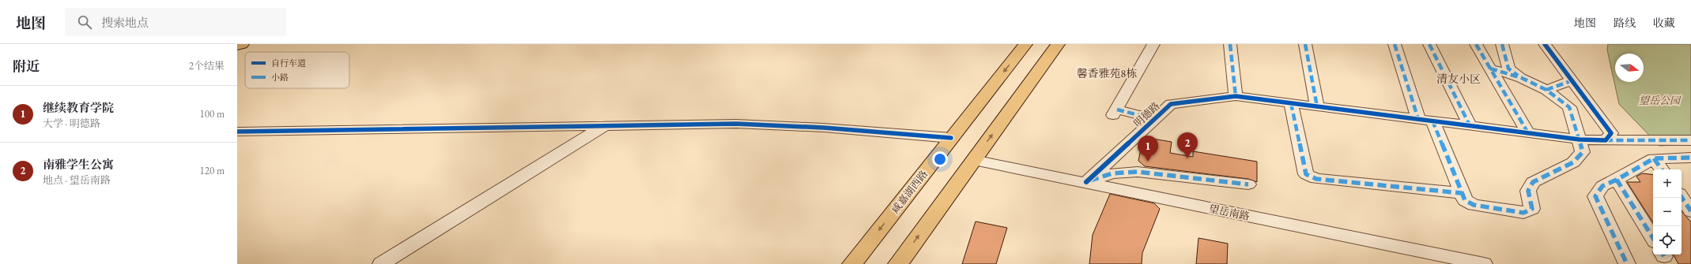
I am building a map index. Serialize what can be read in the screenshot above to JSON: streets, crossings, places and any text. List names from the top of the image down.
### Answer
{
  "streets": {
    "main road": ["咸嘉湖西路"],
    "street": ["明德路", "望岳南路"]
  },
  "crossings": [
    ["明德路", "望岳南路"]
  ],
  "districts": ["馨香雅苑8栋", "清友小区"],
  "parks": ["望岳公园"],
  "legend": ["自行车道", "小路"],
  "north": "right",
  "page": {
    "header": "地图",
    "search": "搜索地点",
    "nav": ["地图", "路线", "收藏"],
    "heading": ["附近", "2个结果"],
    "list": [
      {
        "mark": "1",
        "name": "继续教育学院",
        "note": "大学 · 明德路",
        "value": "100 m"
      },
      {
        "mark": "2",
        "name": "南雅学生公寓",
        "note": "地点 · 望岳南路",
        "value": "120 m"
      }
    ],
    "pins": ["2", "1"],
    "map_buttons": ["+", "−"]
  }
}
